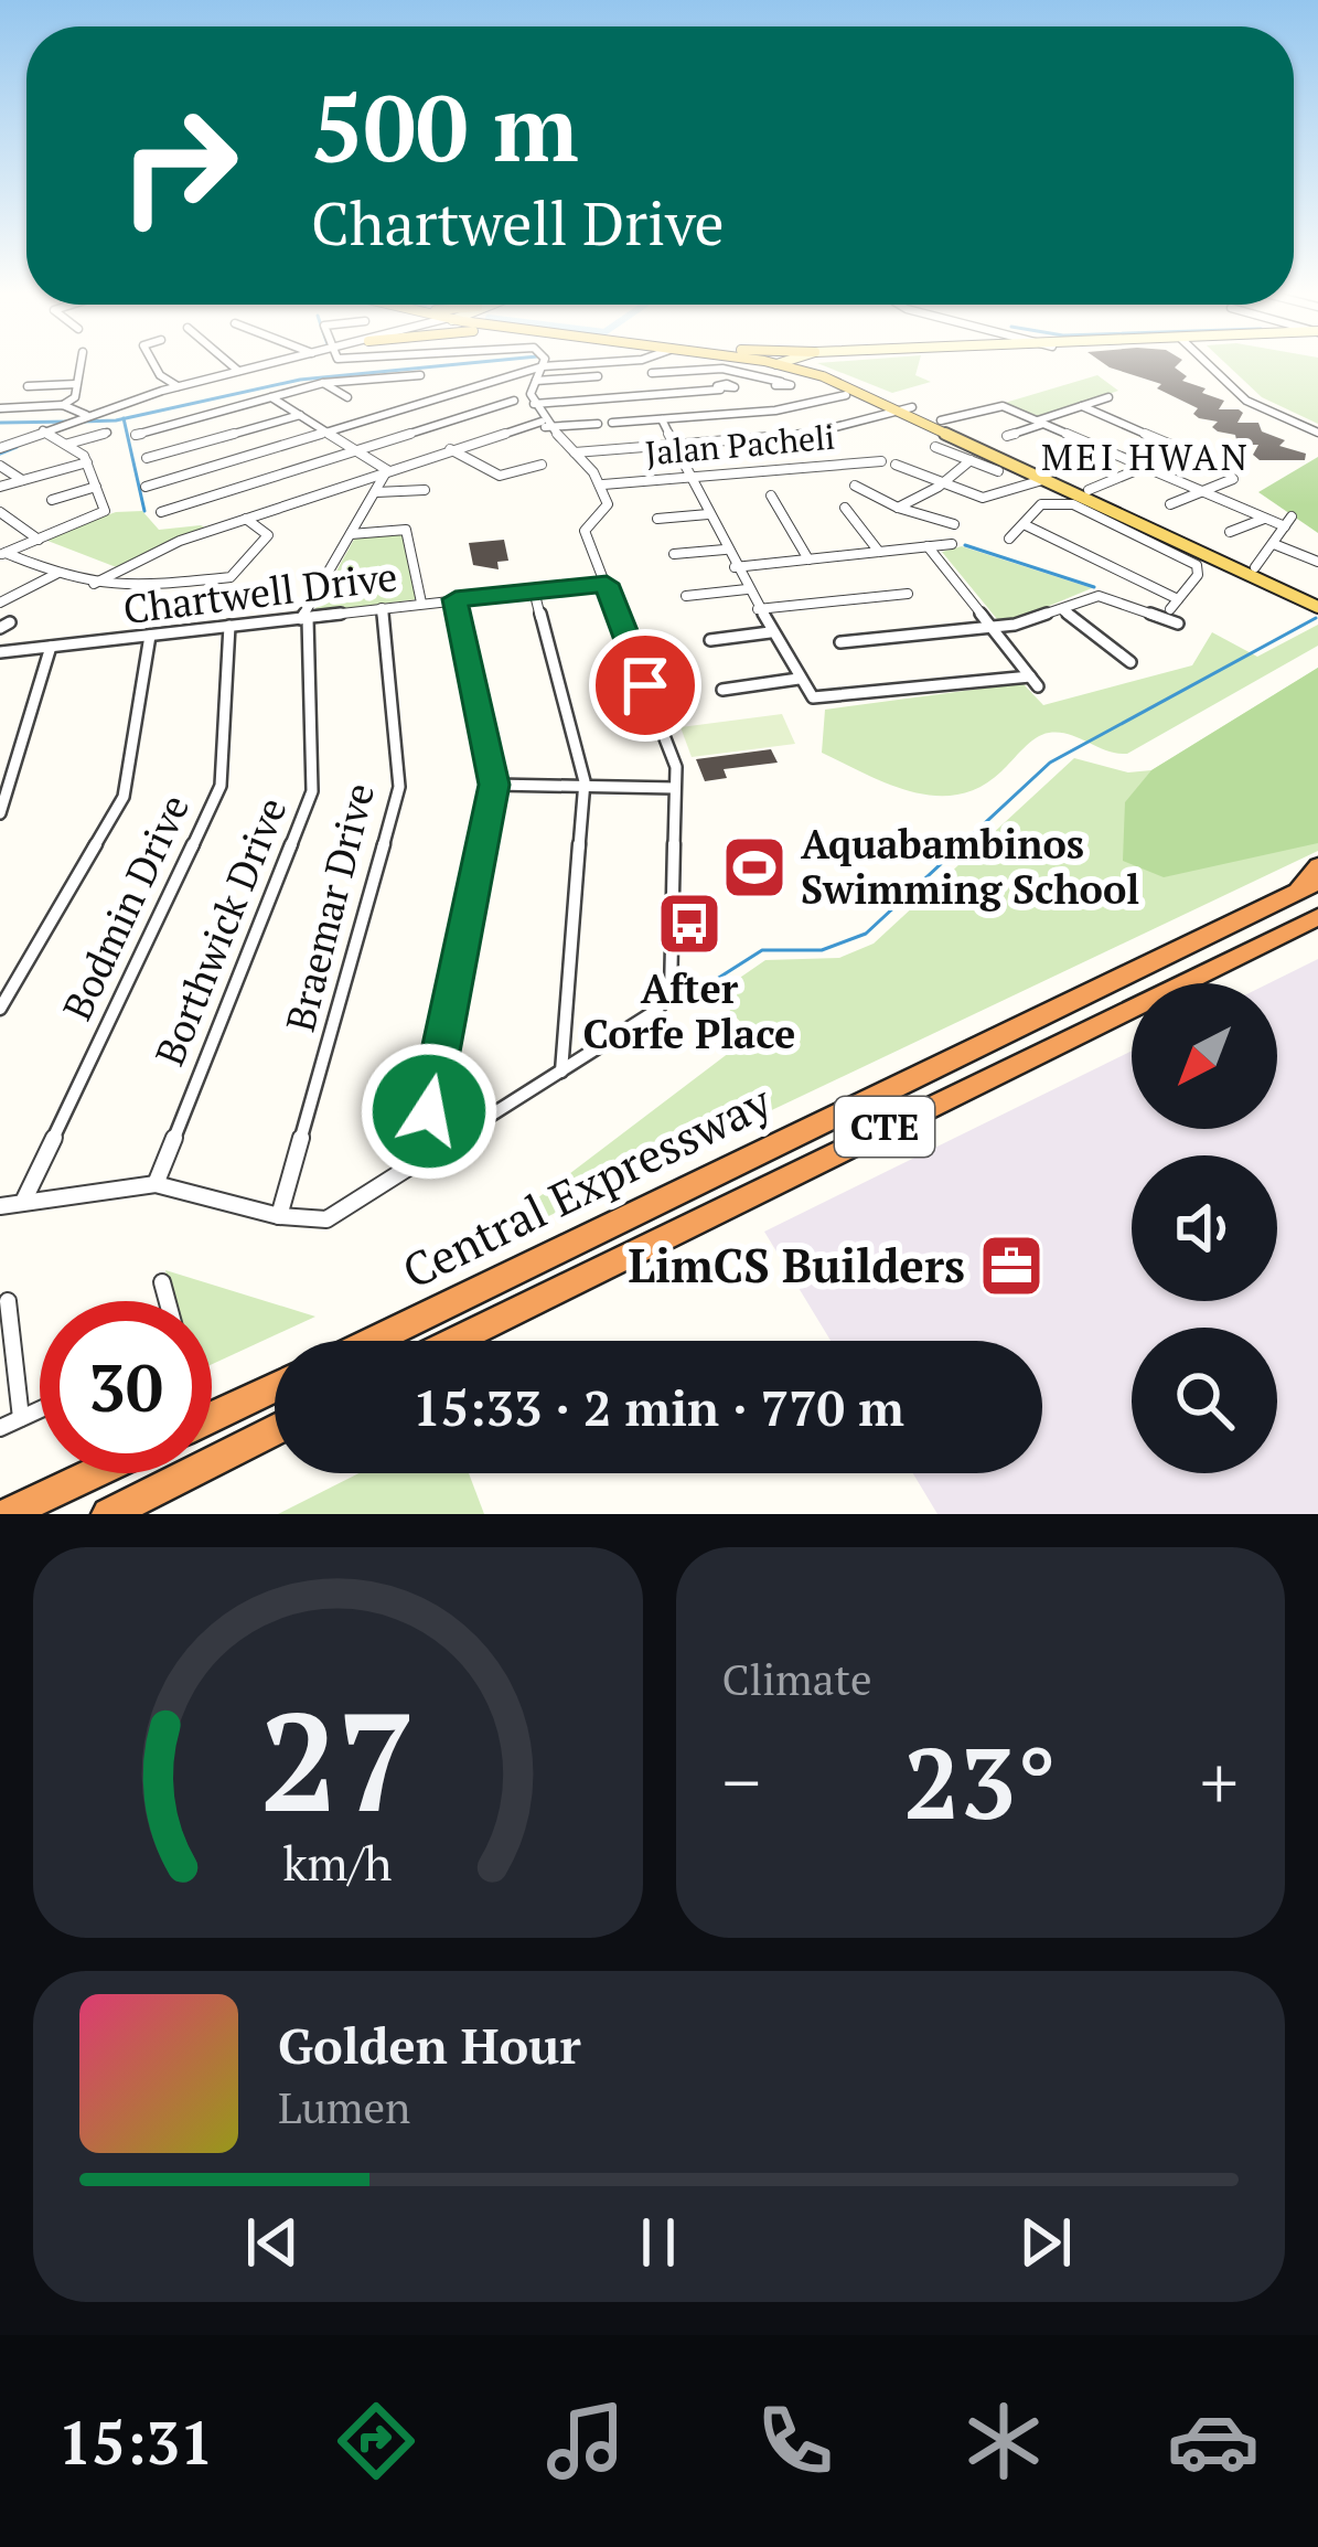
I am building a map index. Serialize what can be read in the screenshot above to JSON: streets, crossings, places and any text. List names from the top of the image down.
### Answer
{
  "streets": {
    "highway": ["CTE", "Central Expressway"],
    "street": [
      "Jalan Pacheli",
      "Chartwell Drive",
      "Bodmin Drive",
      "Braemar Drive",
      "Borthwick Drive"
    ]
  },
  "crossings": [
    ["Chartwell Drive", "Bodmin Drive"],
    ["Chartwell Drive", "Braemar Drive"],
    ["Chartwell Drive", "Borthwick Drive"]
  ],
  "districts": ["MEI HWAN"],
  "places": {
    "sports": ["Aquabambinos Swimming School"],
    "bus stop": ["After Corfe Place"],
    "office": ["LimCS Builders"]
  },
  "north": "bottom left",
  "page": {
    "turn": ["500 m", "Chartwell Drive"],
    "limit": "30",
    "trip": "15:33 · 2 min · 770 m",
    "tile": "Climate",
    "heat": ["−", "23°", "+"],
    "song": ["Golden Hour", "Lumen"],
    "tabs": "15:31",
    "gauge": ["27", "km/h"]
  }
}
